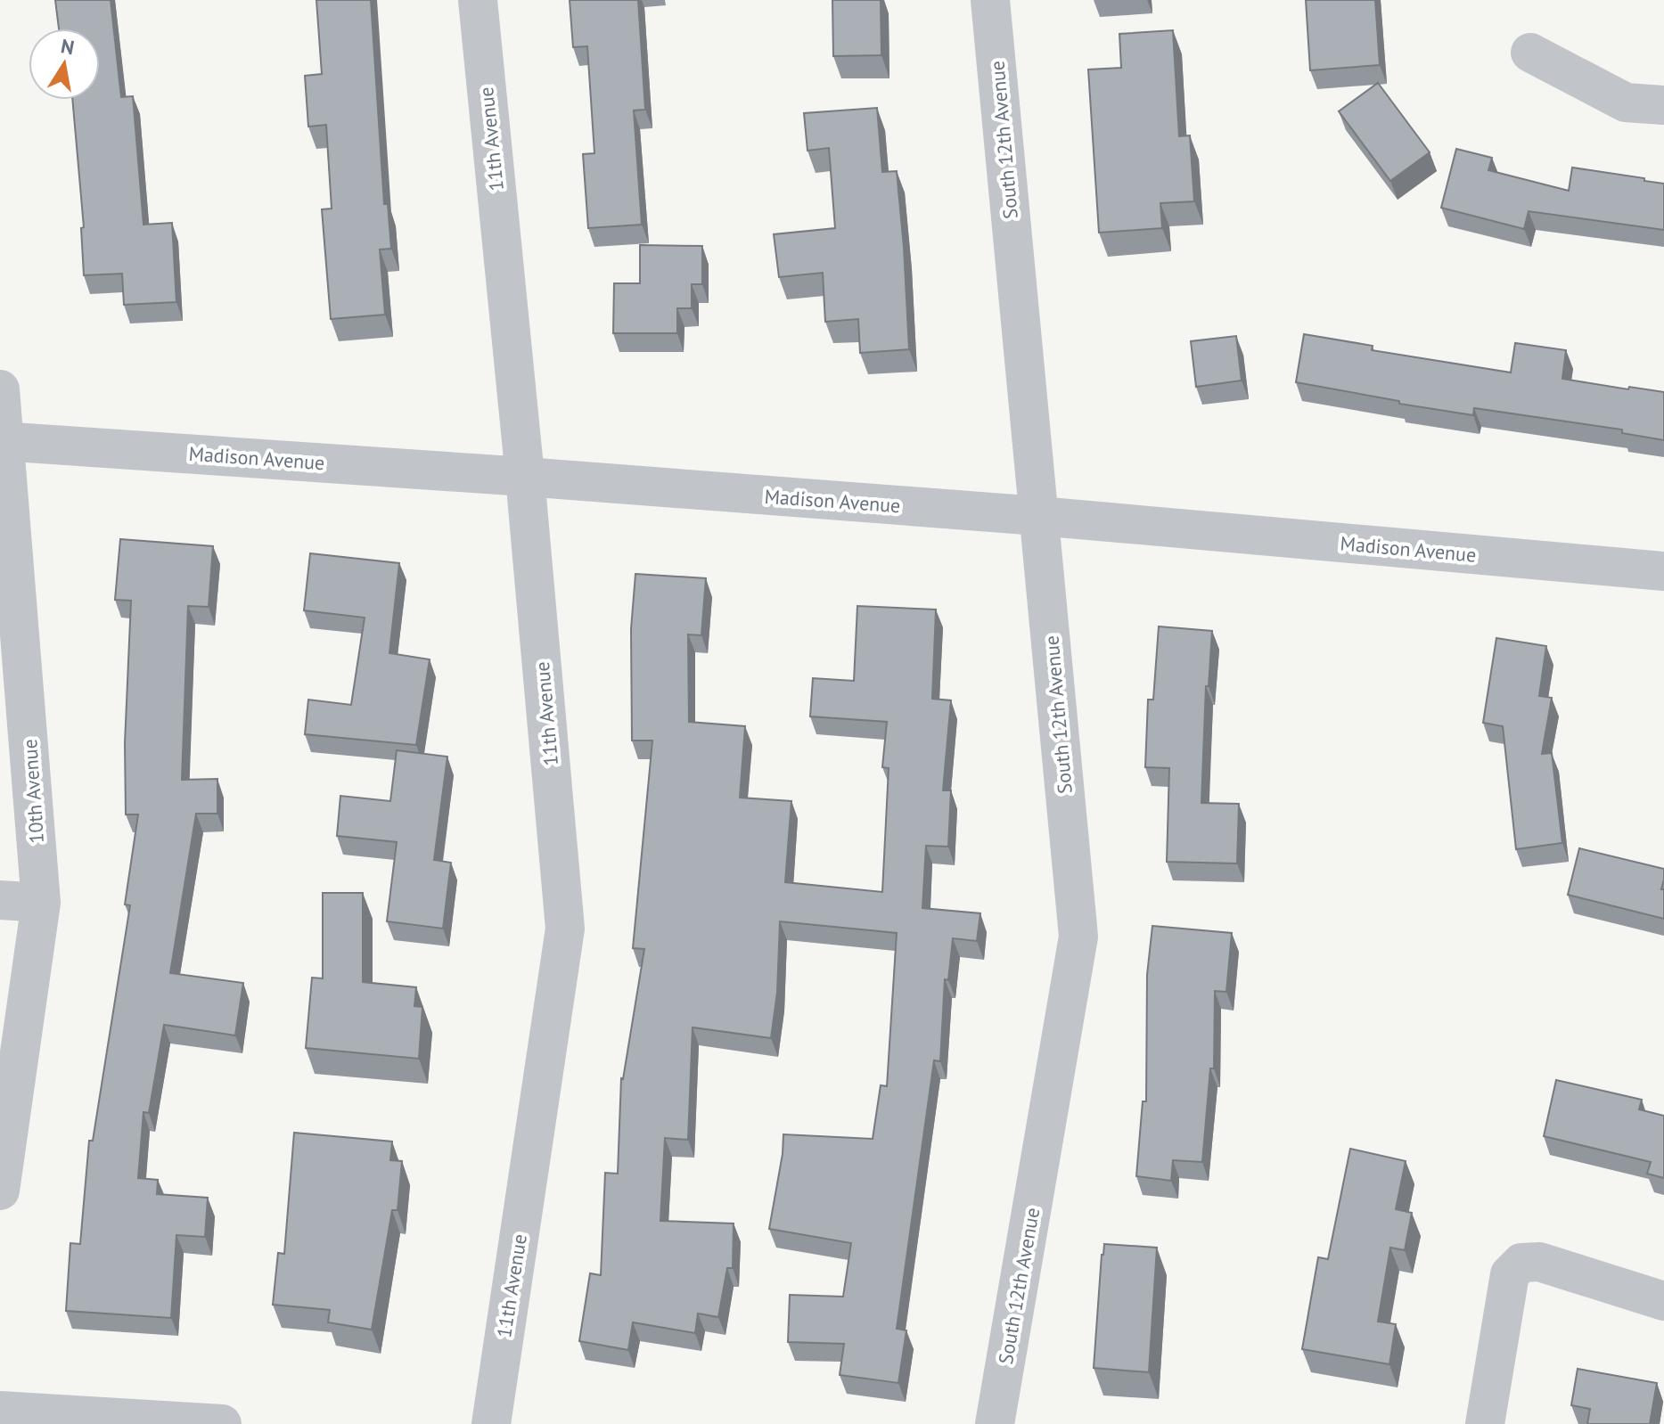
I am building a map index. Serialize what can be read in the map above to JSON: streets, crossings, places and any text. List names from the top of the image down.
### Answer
{
  "streets": {
    "street": [
      "11th Avenue",
      "South 12th Avenue",
      "Madison Avenue",
      "10th Avenue"
    ]
  },
  "crossings": [
    ["11th Avenue", "Madison Avenue"],
    ["South 12th Avenue", "Madison Avenue"],
    ["Madison Avenue", "10th Avenue"]
  ],
  "north": "top"
}
